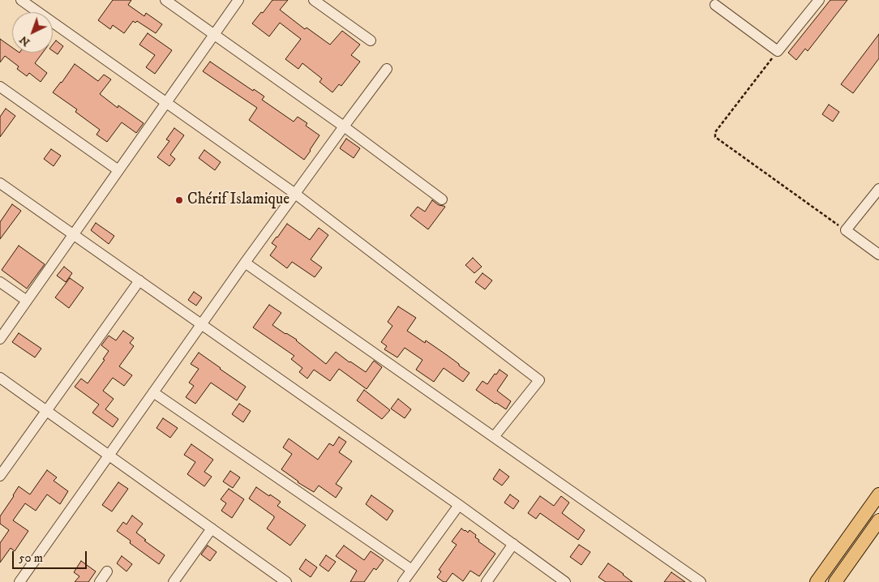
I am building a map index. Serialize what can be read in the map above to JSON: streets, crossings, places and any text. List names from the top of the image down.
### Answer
{
  "places": ["Chérif Islamique"],
  "scale_bar": "50 m",
  "north": "bottom left"
}
